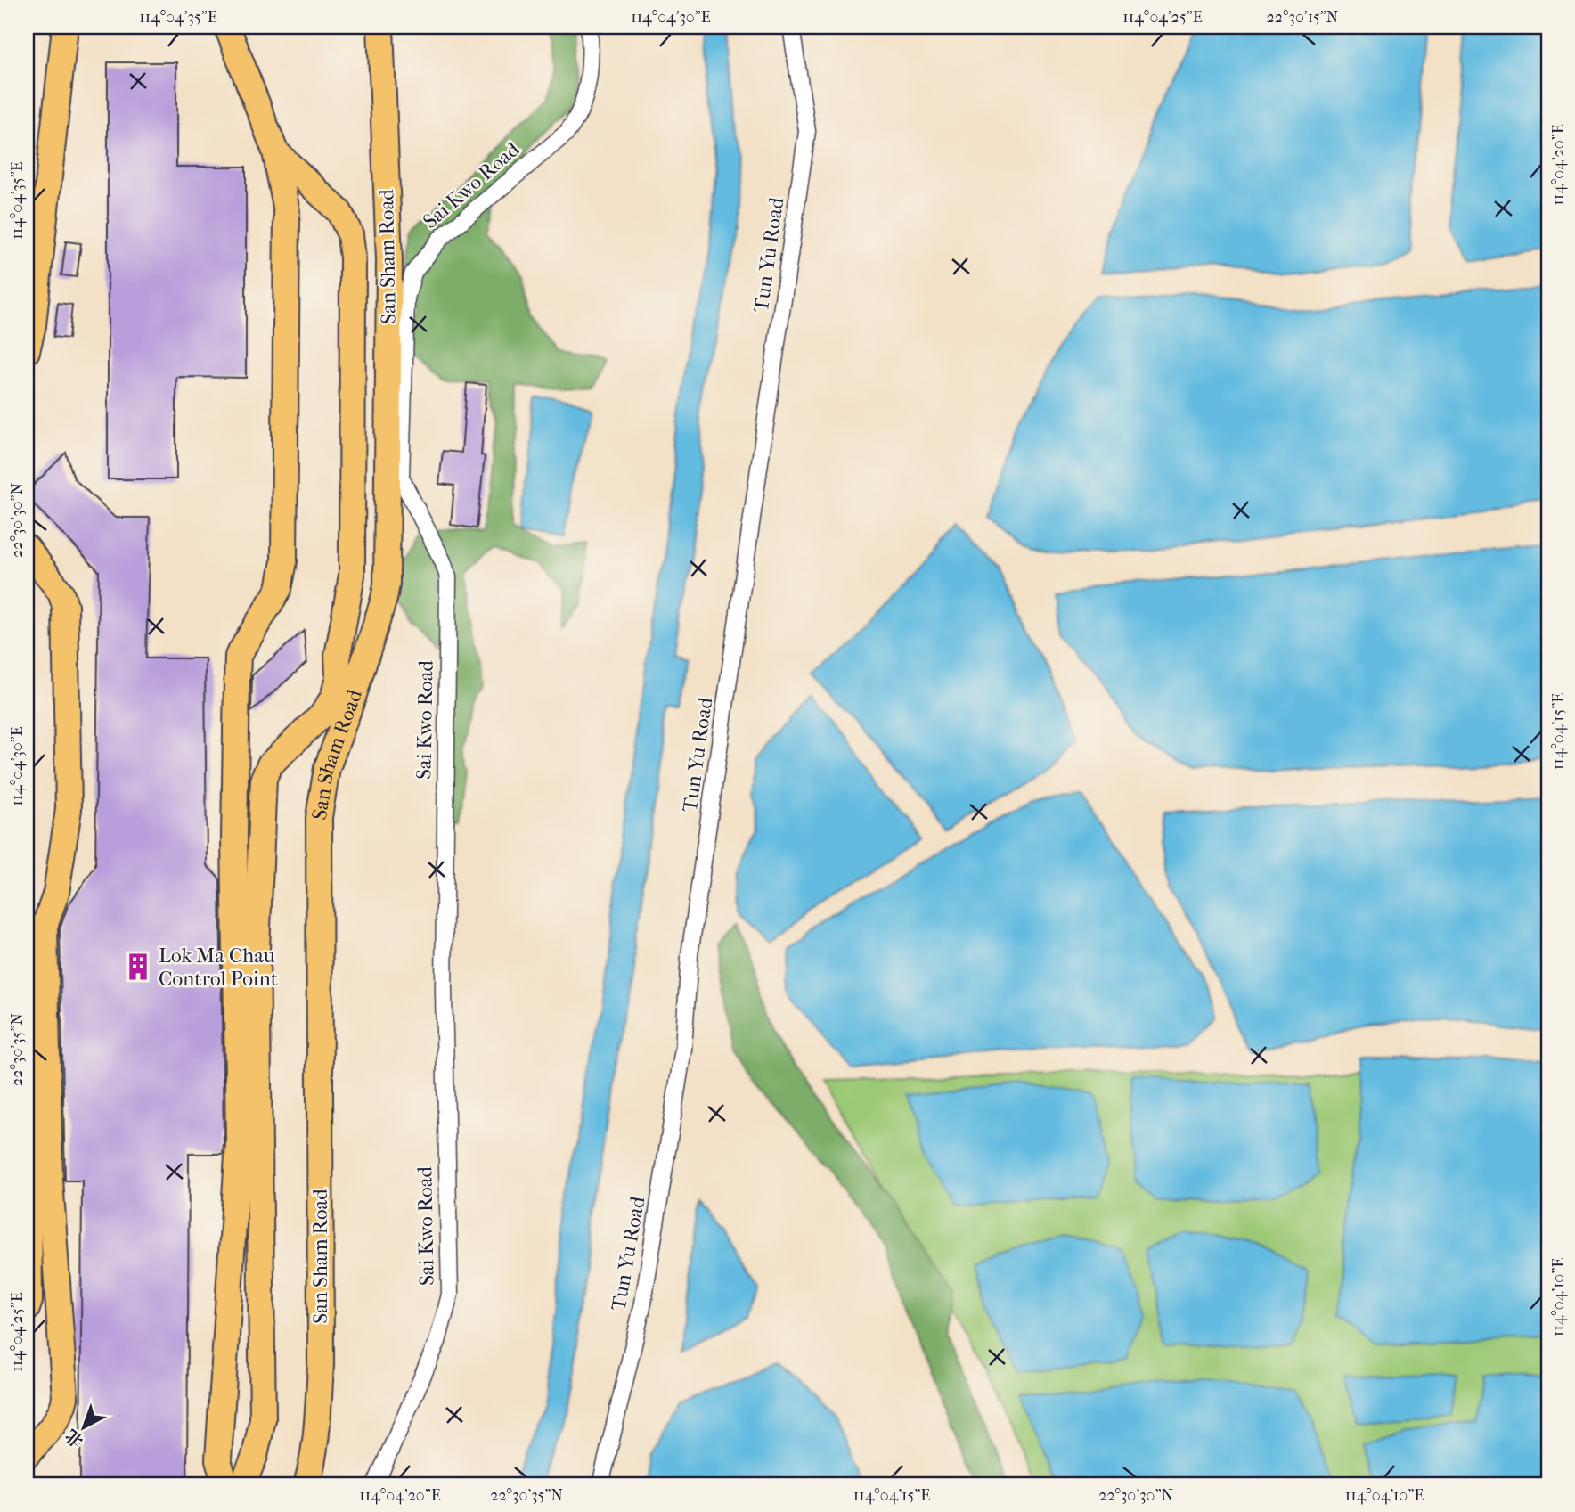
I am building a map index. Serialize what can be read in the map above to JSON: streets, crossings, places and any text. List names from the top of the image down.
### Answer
{
  "streets": {
    "main road": ["San Sham Road"],
    "street": ["Sai Kwo Road", "Tun Yu Road"]
  },
  "places": {
    "building": ["Lok Ma Chau Control Point"]
  },
  "north": "bottom left",
  "coordinates": [
    "114°04'35\"E",
    "114°04'30\"E",
    "114°04'25\"E",
    "22°30'15\"N",
    "114°04'20\"E",
    "22°30'30\"N",
    "114°04'15\"E",
    "22°30'35\"N",
    "114°04'10\"E"
  ]
}
